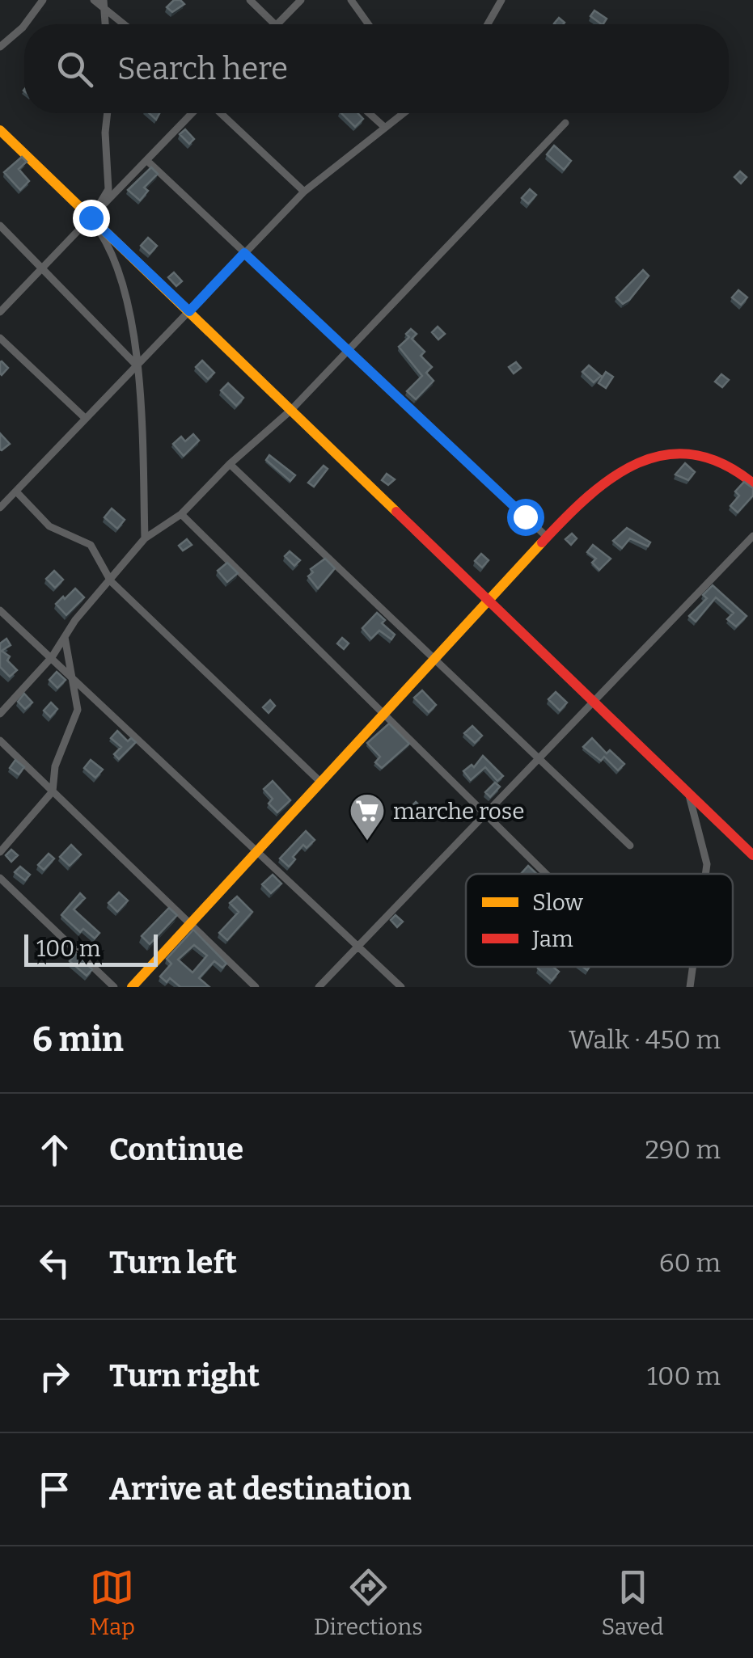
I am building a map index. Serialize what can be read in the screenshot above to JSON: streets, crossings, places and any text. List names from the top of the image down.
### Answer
{
  "places": {
    "supermarket": ["marche rose"]
  },
  "legend": ["Slow", "Jam"],
  "scale_bar": "100 m",
  "page": {
    "search": "Search here",
    "scale": "100 m",
    "heading": ["6 min", "Walk · 450 m"],
    "list": [
      ["Continue", "290 m"],
      ["Turn left", "60 m"],
      ["Turn right", "100 m"],
      "Arrive at destination"
    ],
    "nav": ["Map", "Directions", "Saved"]
  }
}
